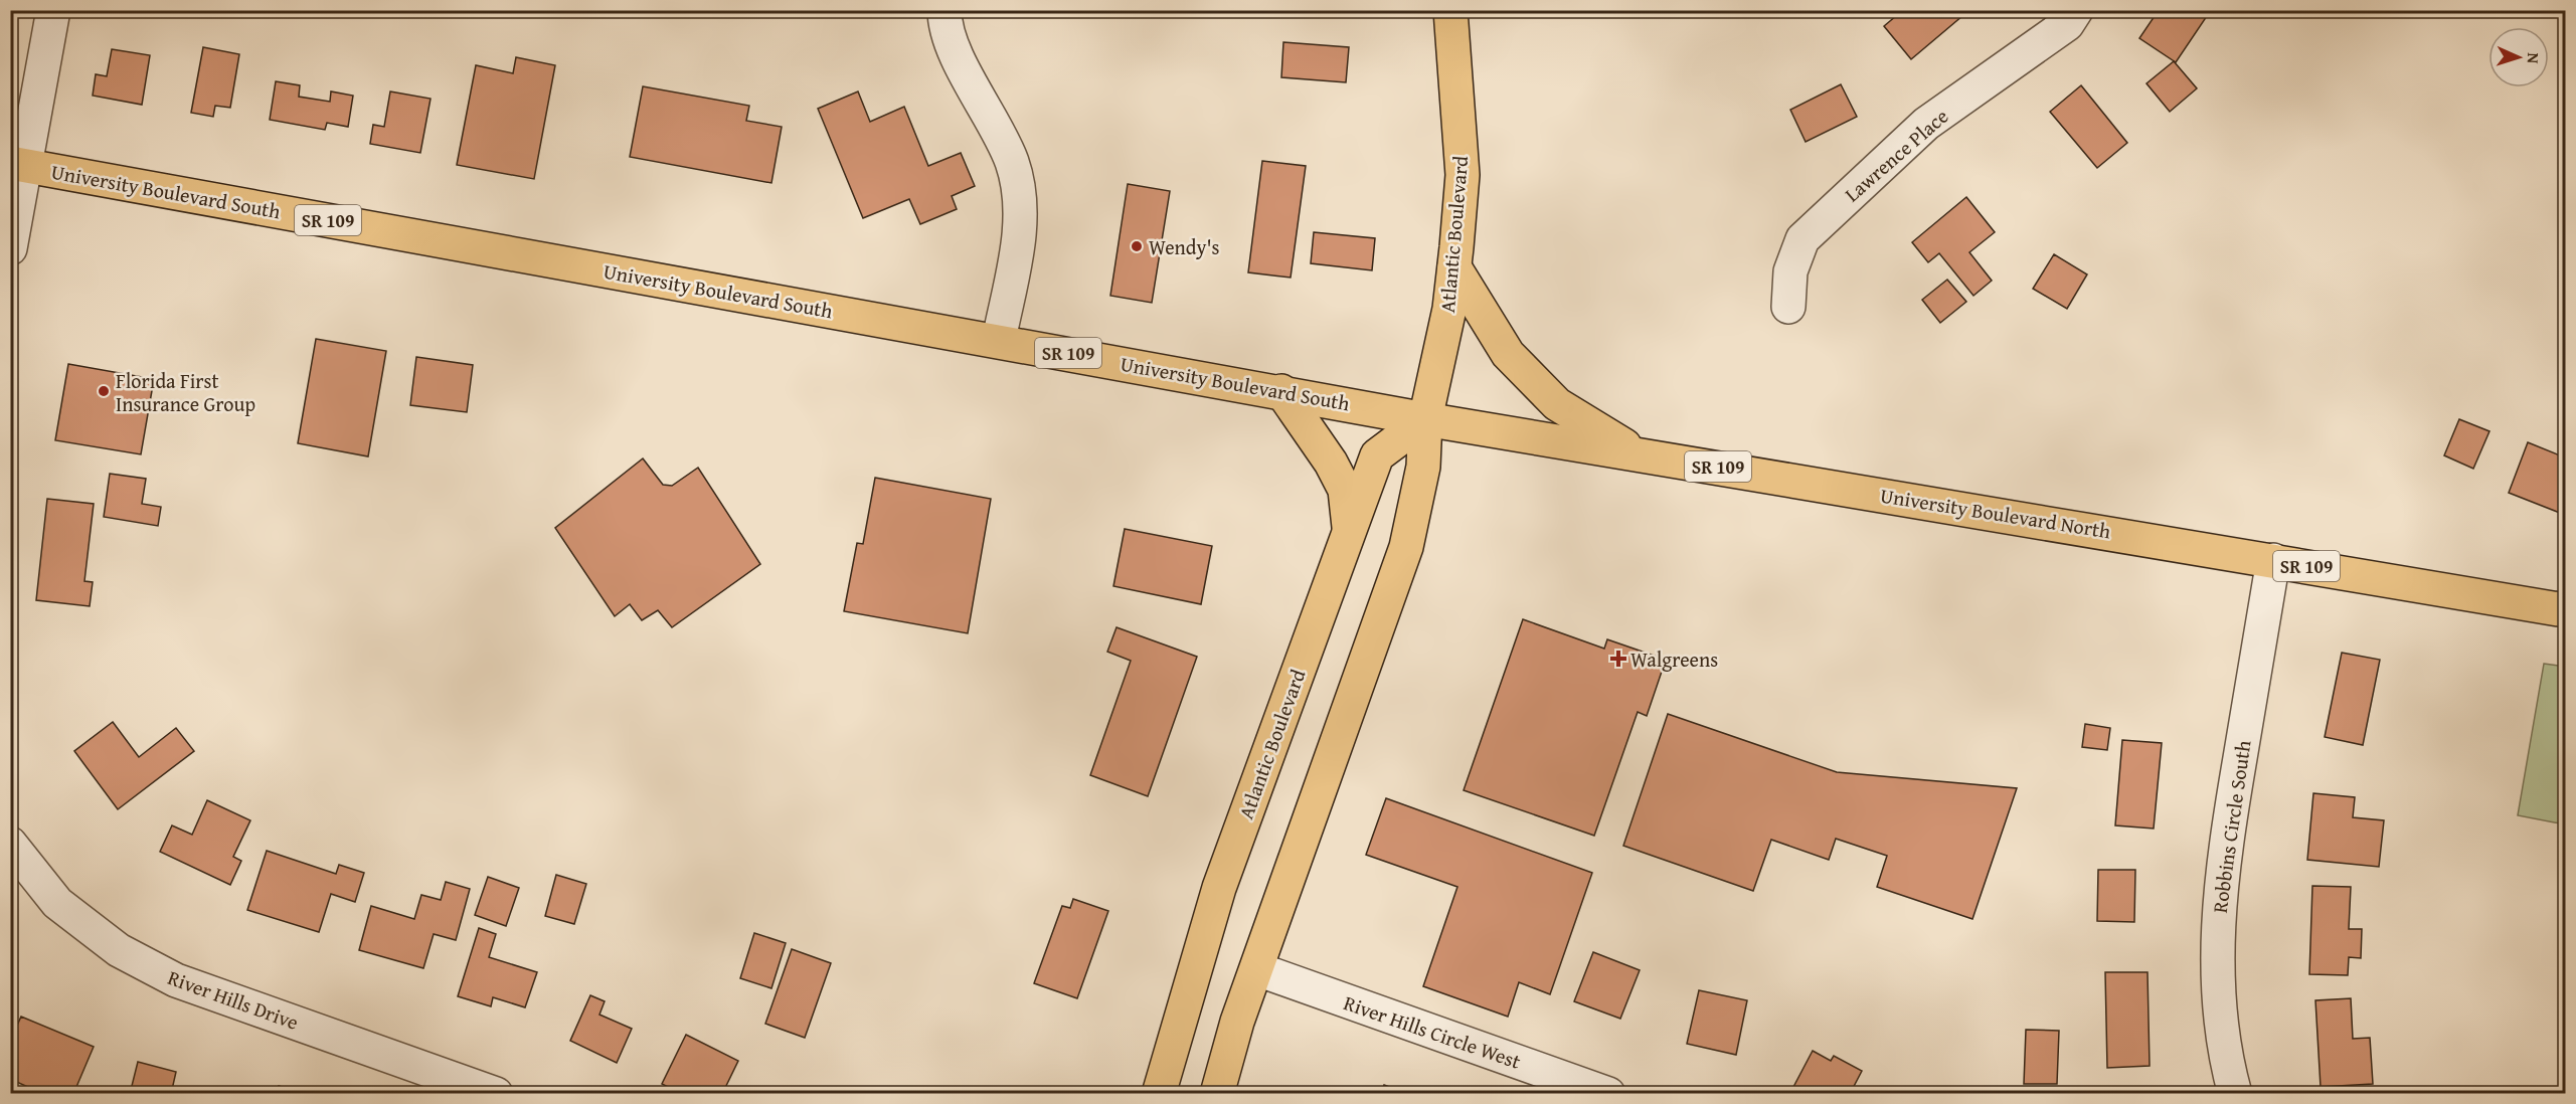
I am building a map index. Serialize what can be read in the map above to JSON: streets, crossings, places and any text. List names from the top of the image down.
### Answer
{
  "streets": {
    "main road": [
      "University Boulevard South",
      "SR 109",
      "Atlantic Boulevard",
      "University Boulevard North"
    ],
    "street": [
      "Lawrence Place",
      "Robbins Circle South",
      "River Hills Drive",
      "River Hills Circle West"
    ]
  },
  "crossings": [
    ["University Boulevard South", "Atlantic Boulevard"],
    ["University Boulevard South", "University Boulevard North"],
    ["Atlantic Boulevard", "University Boulevard North"],
    ["Atlantic Boulevard", "River Hills Circle West"],
    ["University Boulevard North", "Robbins Circle South"]
  ],
  "places": {
    "other": ["Wendy's", "Florida First Insurance Group"],
    "health": ["Walgreens"]
  },
  "north": "right"
}
